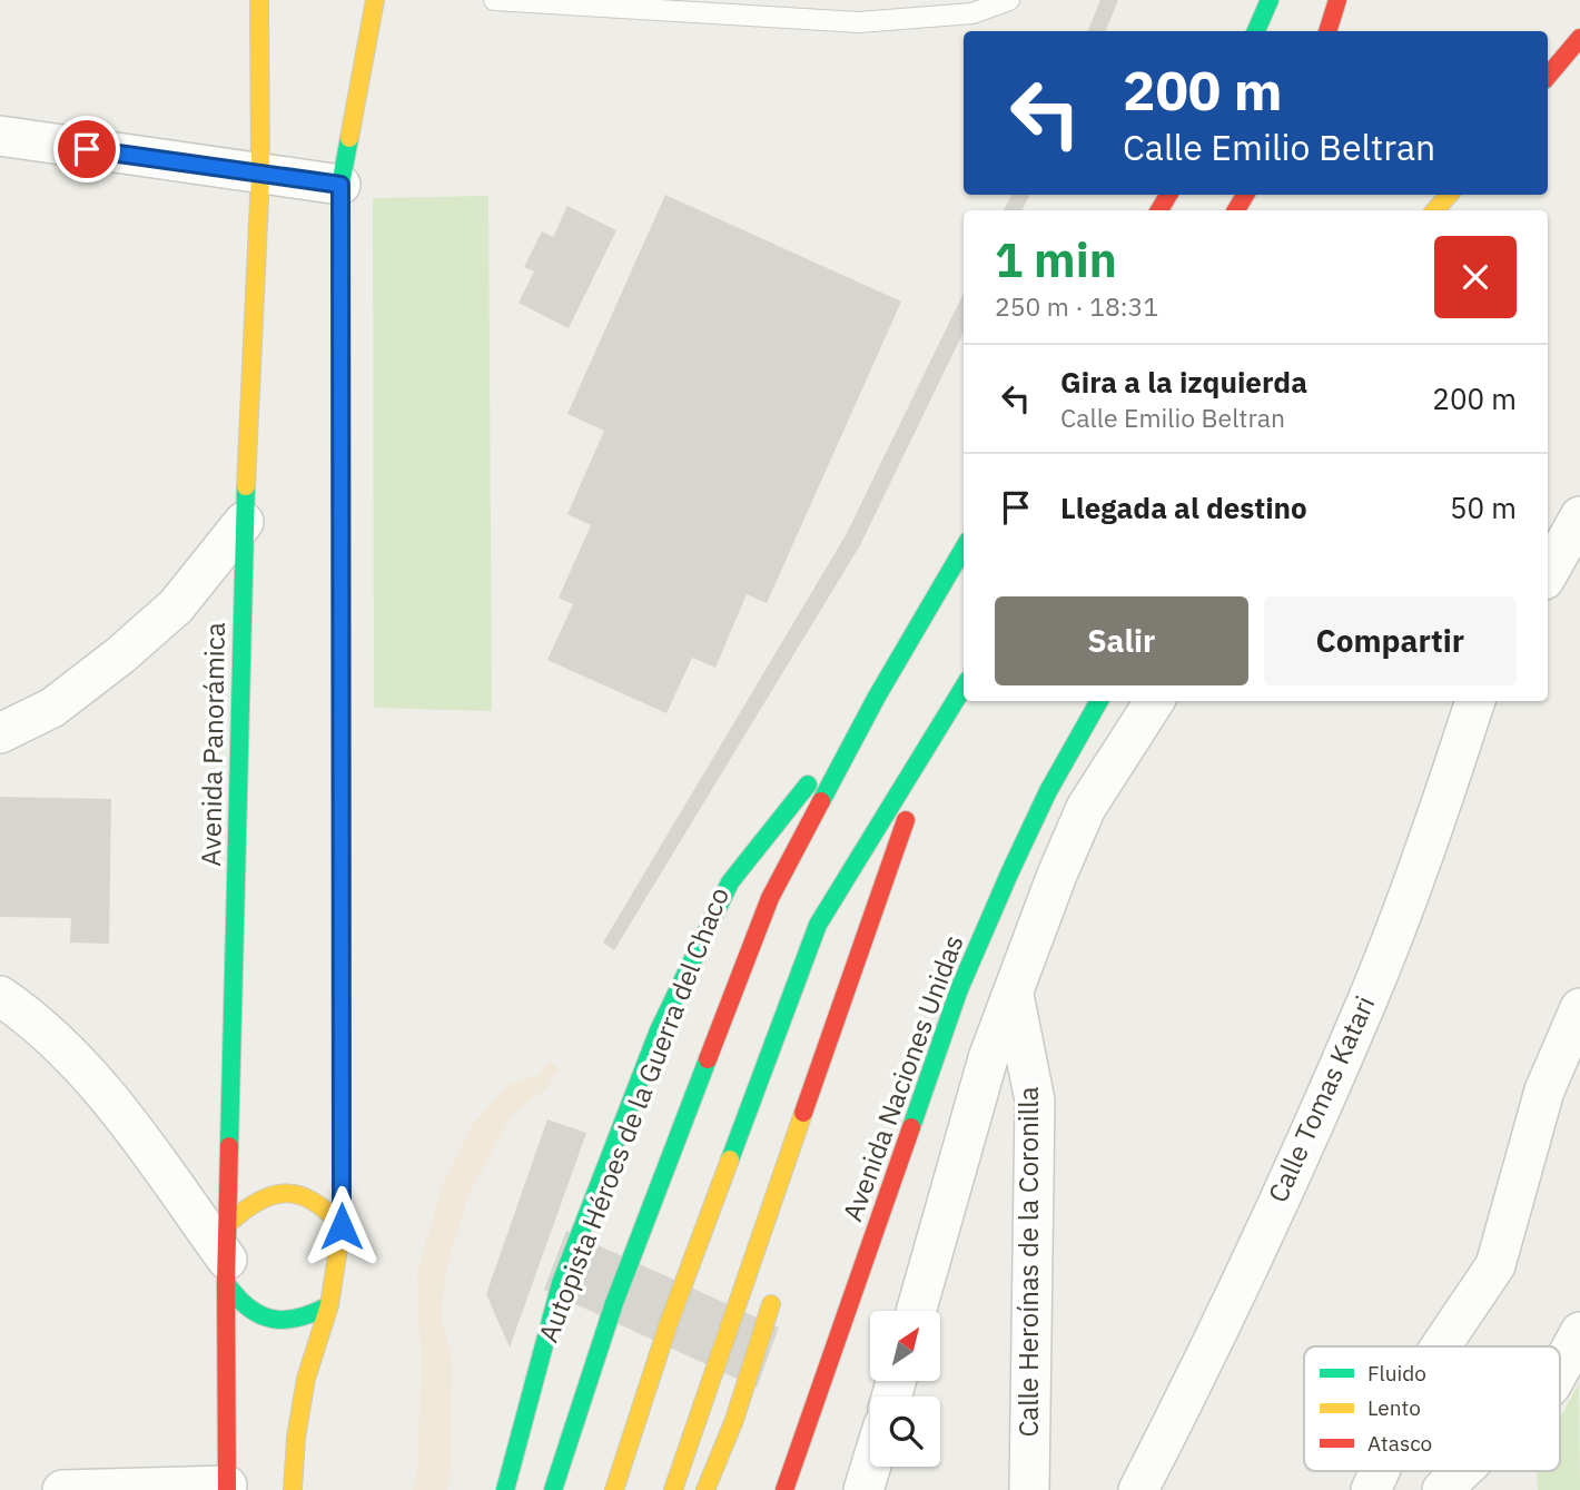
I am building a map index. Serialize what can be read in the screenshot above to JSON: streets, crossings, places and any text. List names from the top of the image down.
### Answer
{
  "streets": {
    "main road": ["Avenida Panorámica", "Avenida Naciones Unidas", "Autopista Héroes de la Guerra del Chaco"],
    "street": ["Calle Tomas Katari", "Calle Heroínas de la Coronilla"]
  },
  "legend": ["Fluido", "Lento", "Atasco"],
  "north": "top right",
  "page": {
    "turn": ["200 m", "Calle Emilio Beltran"],
    "heading": ["1 min", "250 m · 18:31"],
    "list": [
      {
        "name": "Gira a la izquierda",
        "note": "Calle Emilio Beltran",
        "value": "200 m"
      },
      {
        "name": "Llegada al destino",
        "value": "50 m"
      }
    ],
    "buttons": ["Salir", "Compartir"]
  }
}
